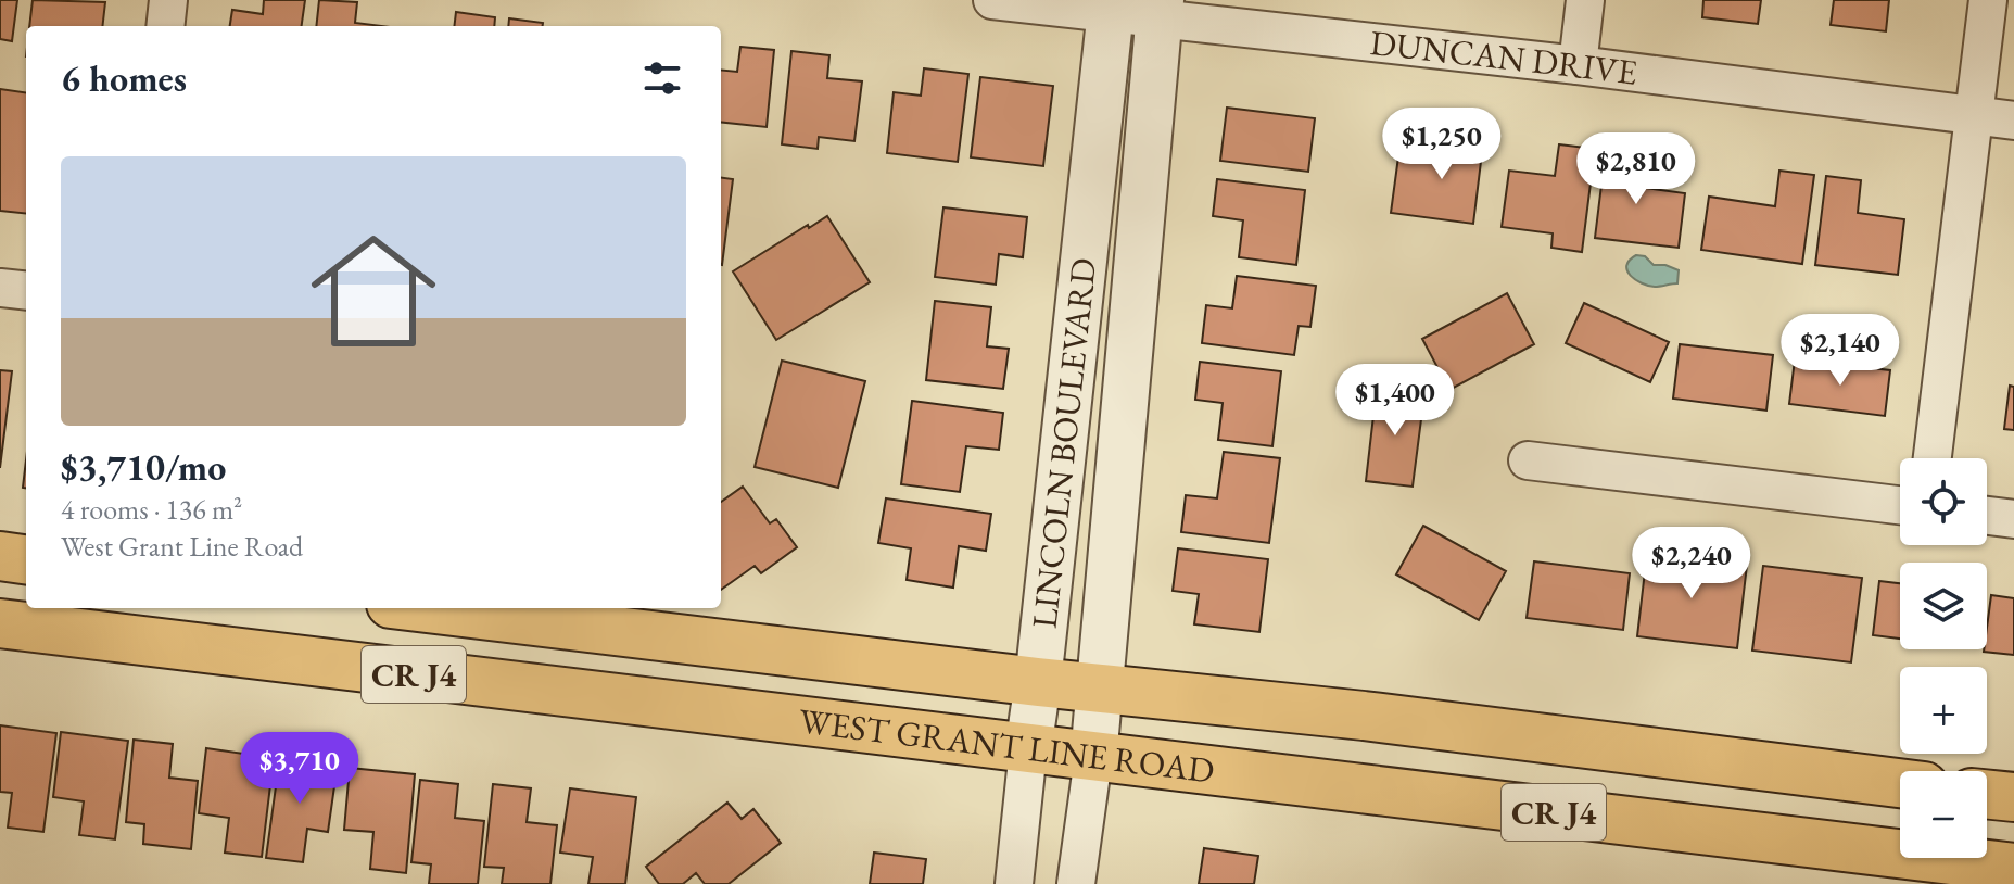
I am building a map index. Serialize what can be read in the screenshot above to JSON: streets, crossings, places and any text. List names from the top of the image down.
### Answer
{
  "streets": {
    "main road": ["CR J4", "WEST GRANT LINE ROAD"],
    "street": ["DUNCAN DRIVE", "LINCOLN BOULEVARD"]
  },
  "crossings": [
    ["DUNCAN DRIVE", "LINCOLN BOULEVARD"],
    ["LINCOLN BOULEVARD", "WEST GRANT LINE ROAD"]
  ],
  "page": {
    "heading": "6 homes",
    "price": [
      "$1,250",
      "$2,810",
      "$2,140",
      "$1,400",
      "$2,240",
      "$3,710"
    ],
    "list": [
      {
        "name": "$3,710/mo",
        "note": "4 rooms · 136 m² · West Grant Line Road"
      }
    ],
    "map_buttons": ["+", "−"]
  }
}
